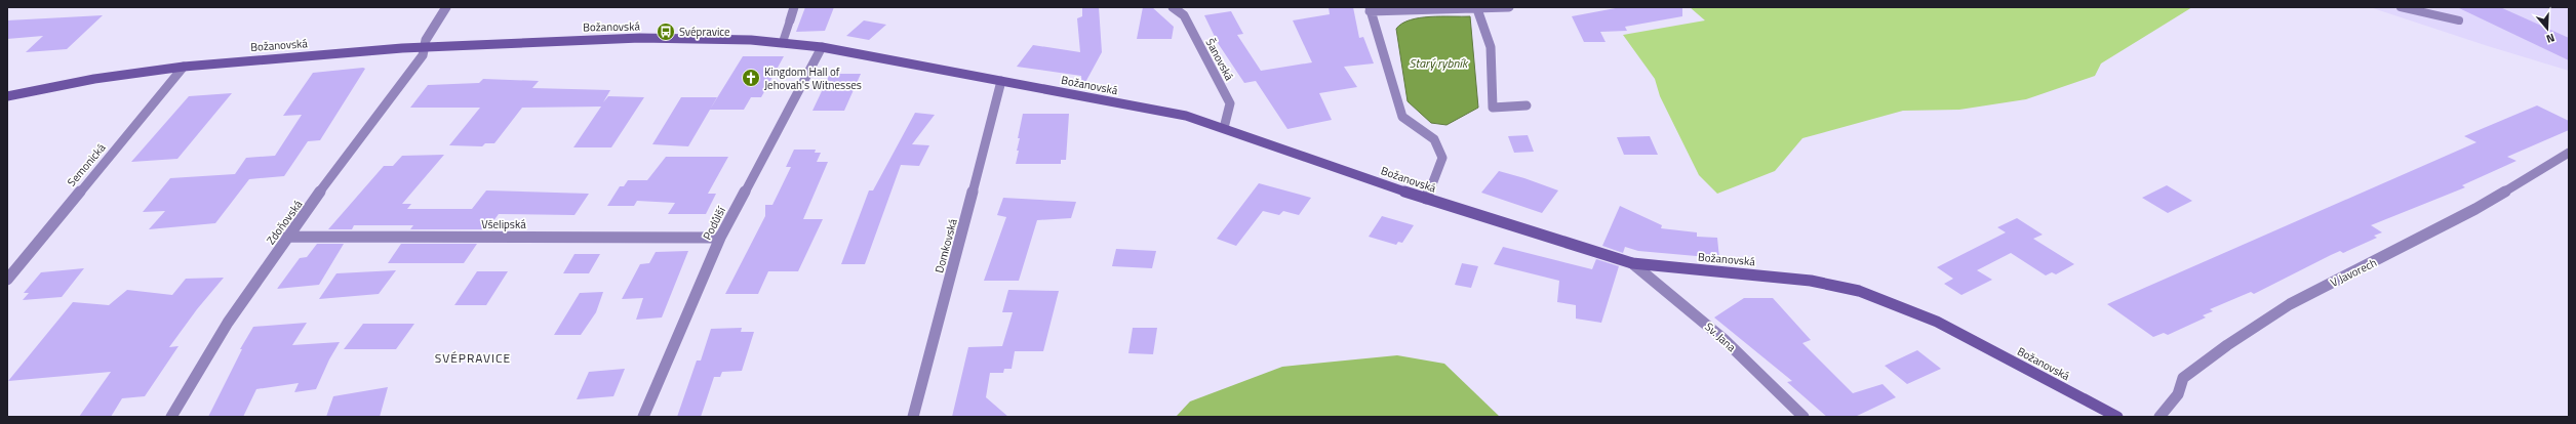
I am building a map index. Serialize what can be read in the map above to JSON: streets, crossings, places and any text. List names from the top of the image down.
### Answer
{
  "streets": {
    "street": [
      "Božanovská",
      "Šanovská",
      "Semonická",
      "Zdoňovská",
      "Podůlší",
      "Všelipská",
      "Domkovská",
      "V Javorech",
      "Sv. Jana"
    ]
  },
  "crossings": [
    ["Božanovská", "Šanovská"],
    ["Božanovská", "Semonická"],
    ["Božanovská", "Zdoňovská"],
    ["Božanovská", "Podůlší"],
    ["Božanovská", "Domkovská"],
    ["Božanovská", "Sv. Jana"],
    ["Zdoňovská", "Všelipská"],
    ["Podůlší", "Všelipská"]
  ],
  "districts": ["SVÉPRAVICE"],
  "water": ["Starý rybník"],
  "places": {
    "bus stop": ["Svépravice"],
    "church": ["Kingdom Hall of Jehovah's Witnesses"]
  },
  "north": "bottom"
}
